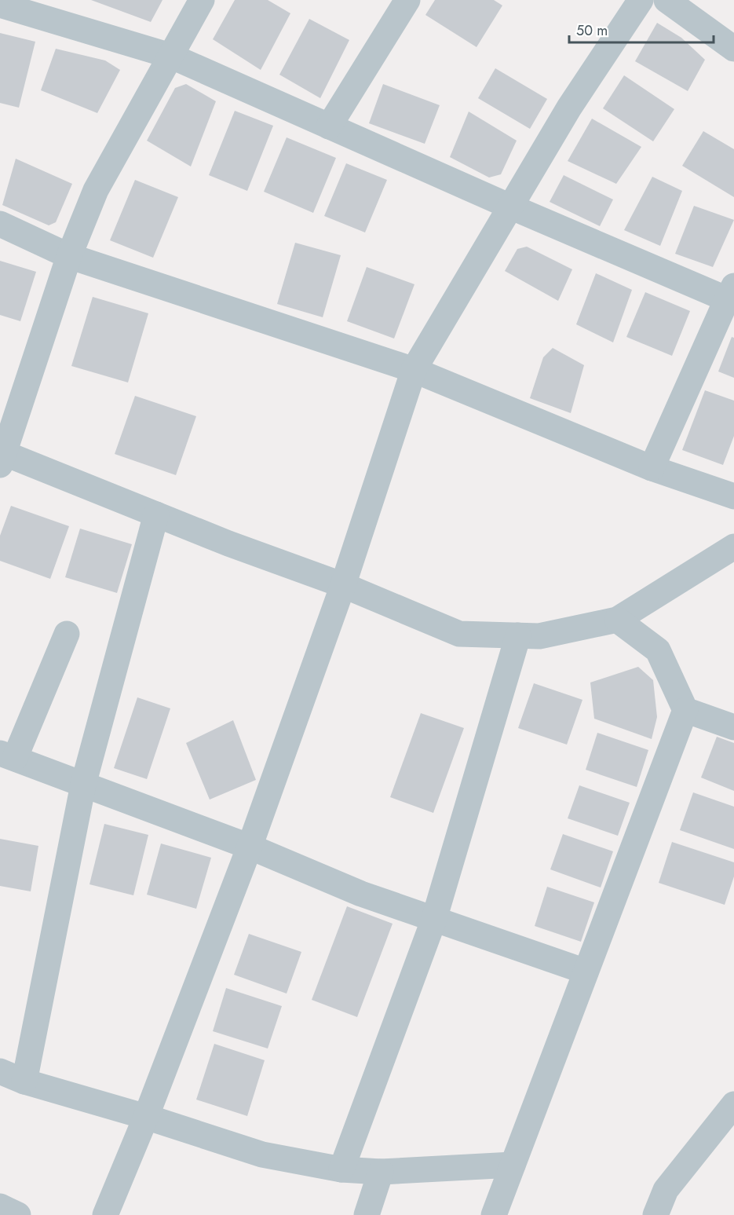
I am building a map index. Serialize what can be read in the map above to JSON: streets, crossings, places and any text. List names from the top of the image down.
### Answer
{
  "scale_bar": "50 m"
}
